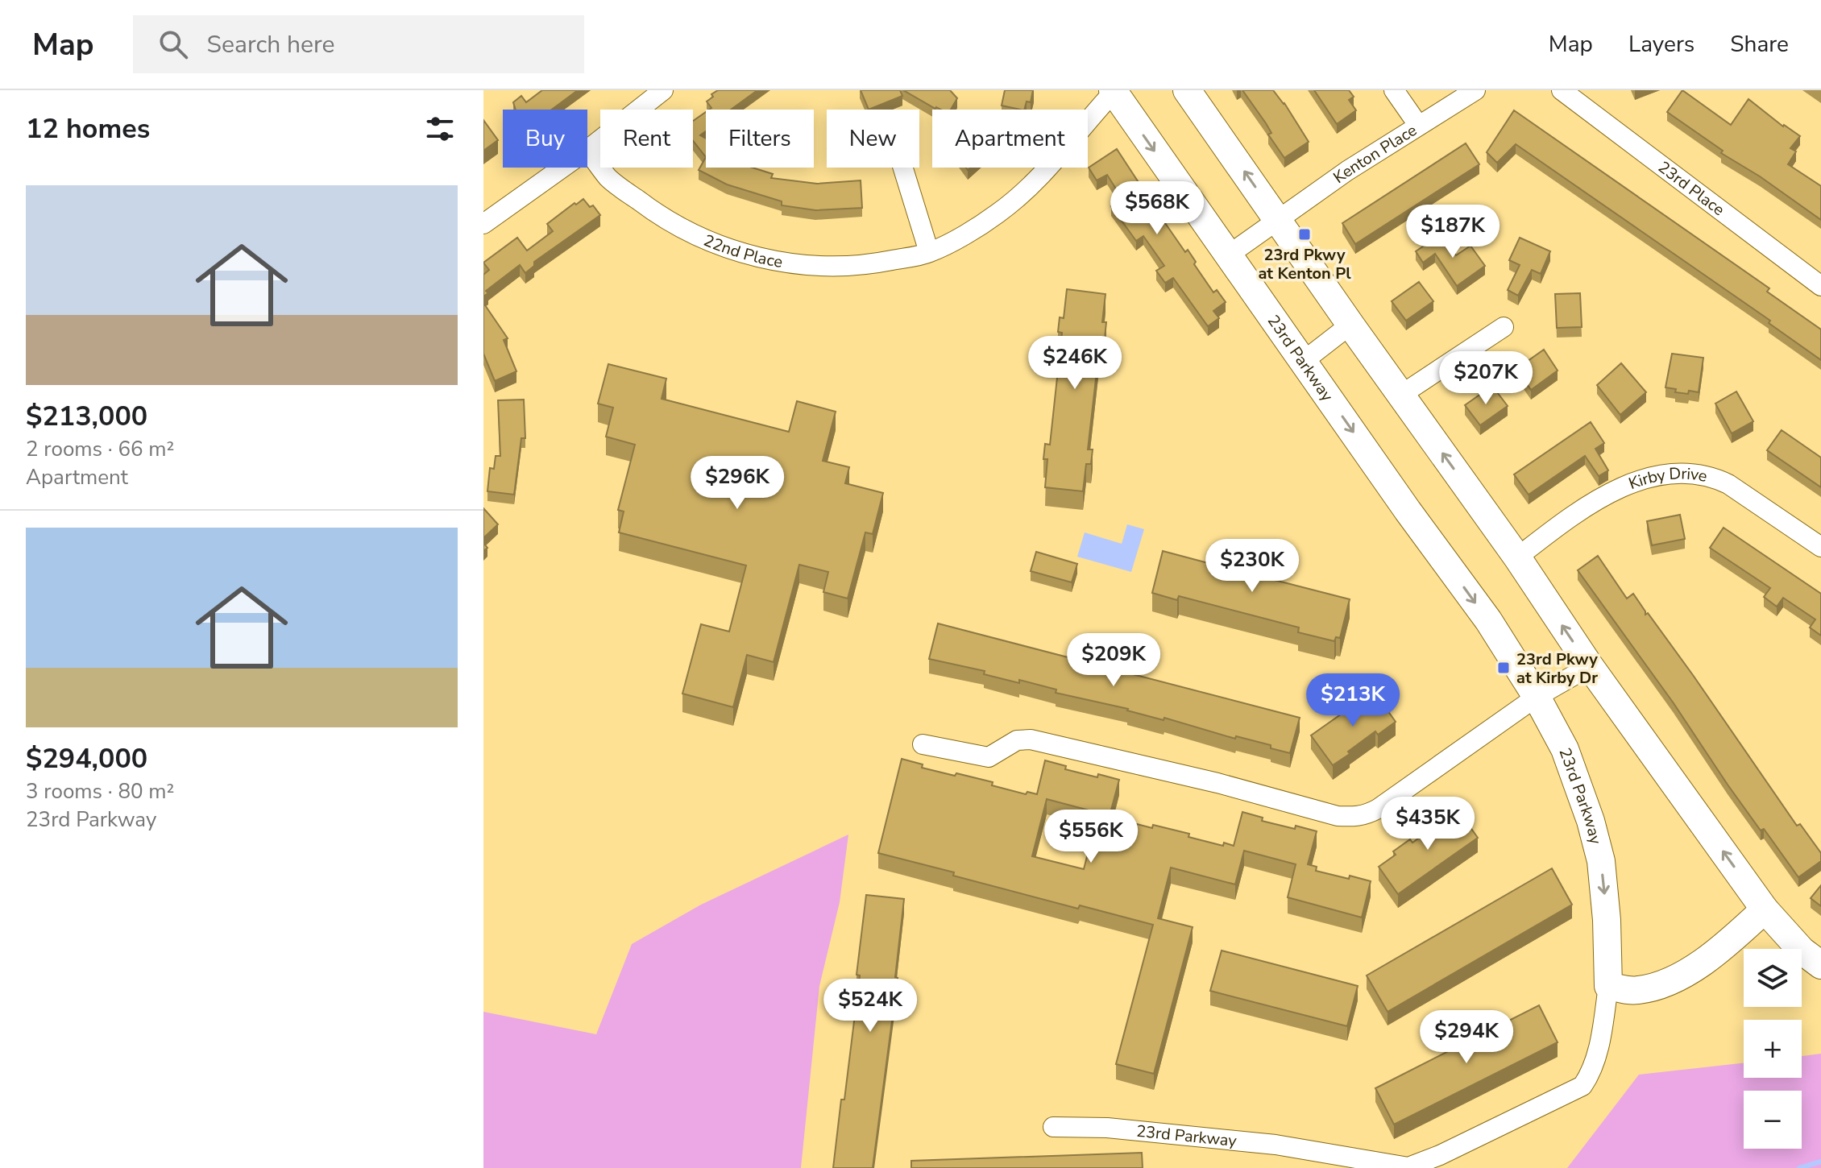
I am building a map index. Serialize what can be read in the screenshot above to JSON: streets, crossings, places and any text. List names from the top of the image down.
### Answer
{
  "streets": {
    "street": [
      "Kenton Place",
      "23rd Place",
      "22nd Place",
      "23rd Parkway",
      "Kirby Drive"
    ]
  },
  "crossings": [
    ["Kenton Place", "23rd Parkway"],
    ["22nd Place", "23rd Parkway"]
  ],
  "places": {
    "transit": ["23rd Pkwy at Kenton Pl", "23rd Pkwy at Kirby Dr"]
  },
  "page": {
    "header": "Map",
    "search": "Search here",
    "nav": ["Map", "Layers", "Share"],
    "heading": "12 homes",
    "chip": [
      "Buy",
      "Rent",
      "Filters",
      "New",
      "Apartment"
    ],
    "list": [
      {
        "name": "$213,000",
        "note": "2 rooms · 66 m² · Apartment"
      },
      {
        "name": "$294,000",
        "note": "3 rooms · 80 m² · 23rd Parkway"
      }
    ],
    "price": [
      "$568K",
      "$187K",
      "$246K",
      "$207K",
      "$296K",
      "$230K",
      "$209K",
      "$213K",
      "$435K",
      "$556K",
      "$524K",
      "$294K"
    ],
    "map_buttons": ["+", "−"]
  }
}
